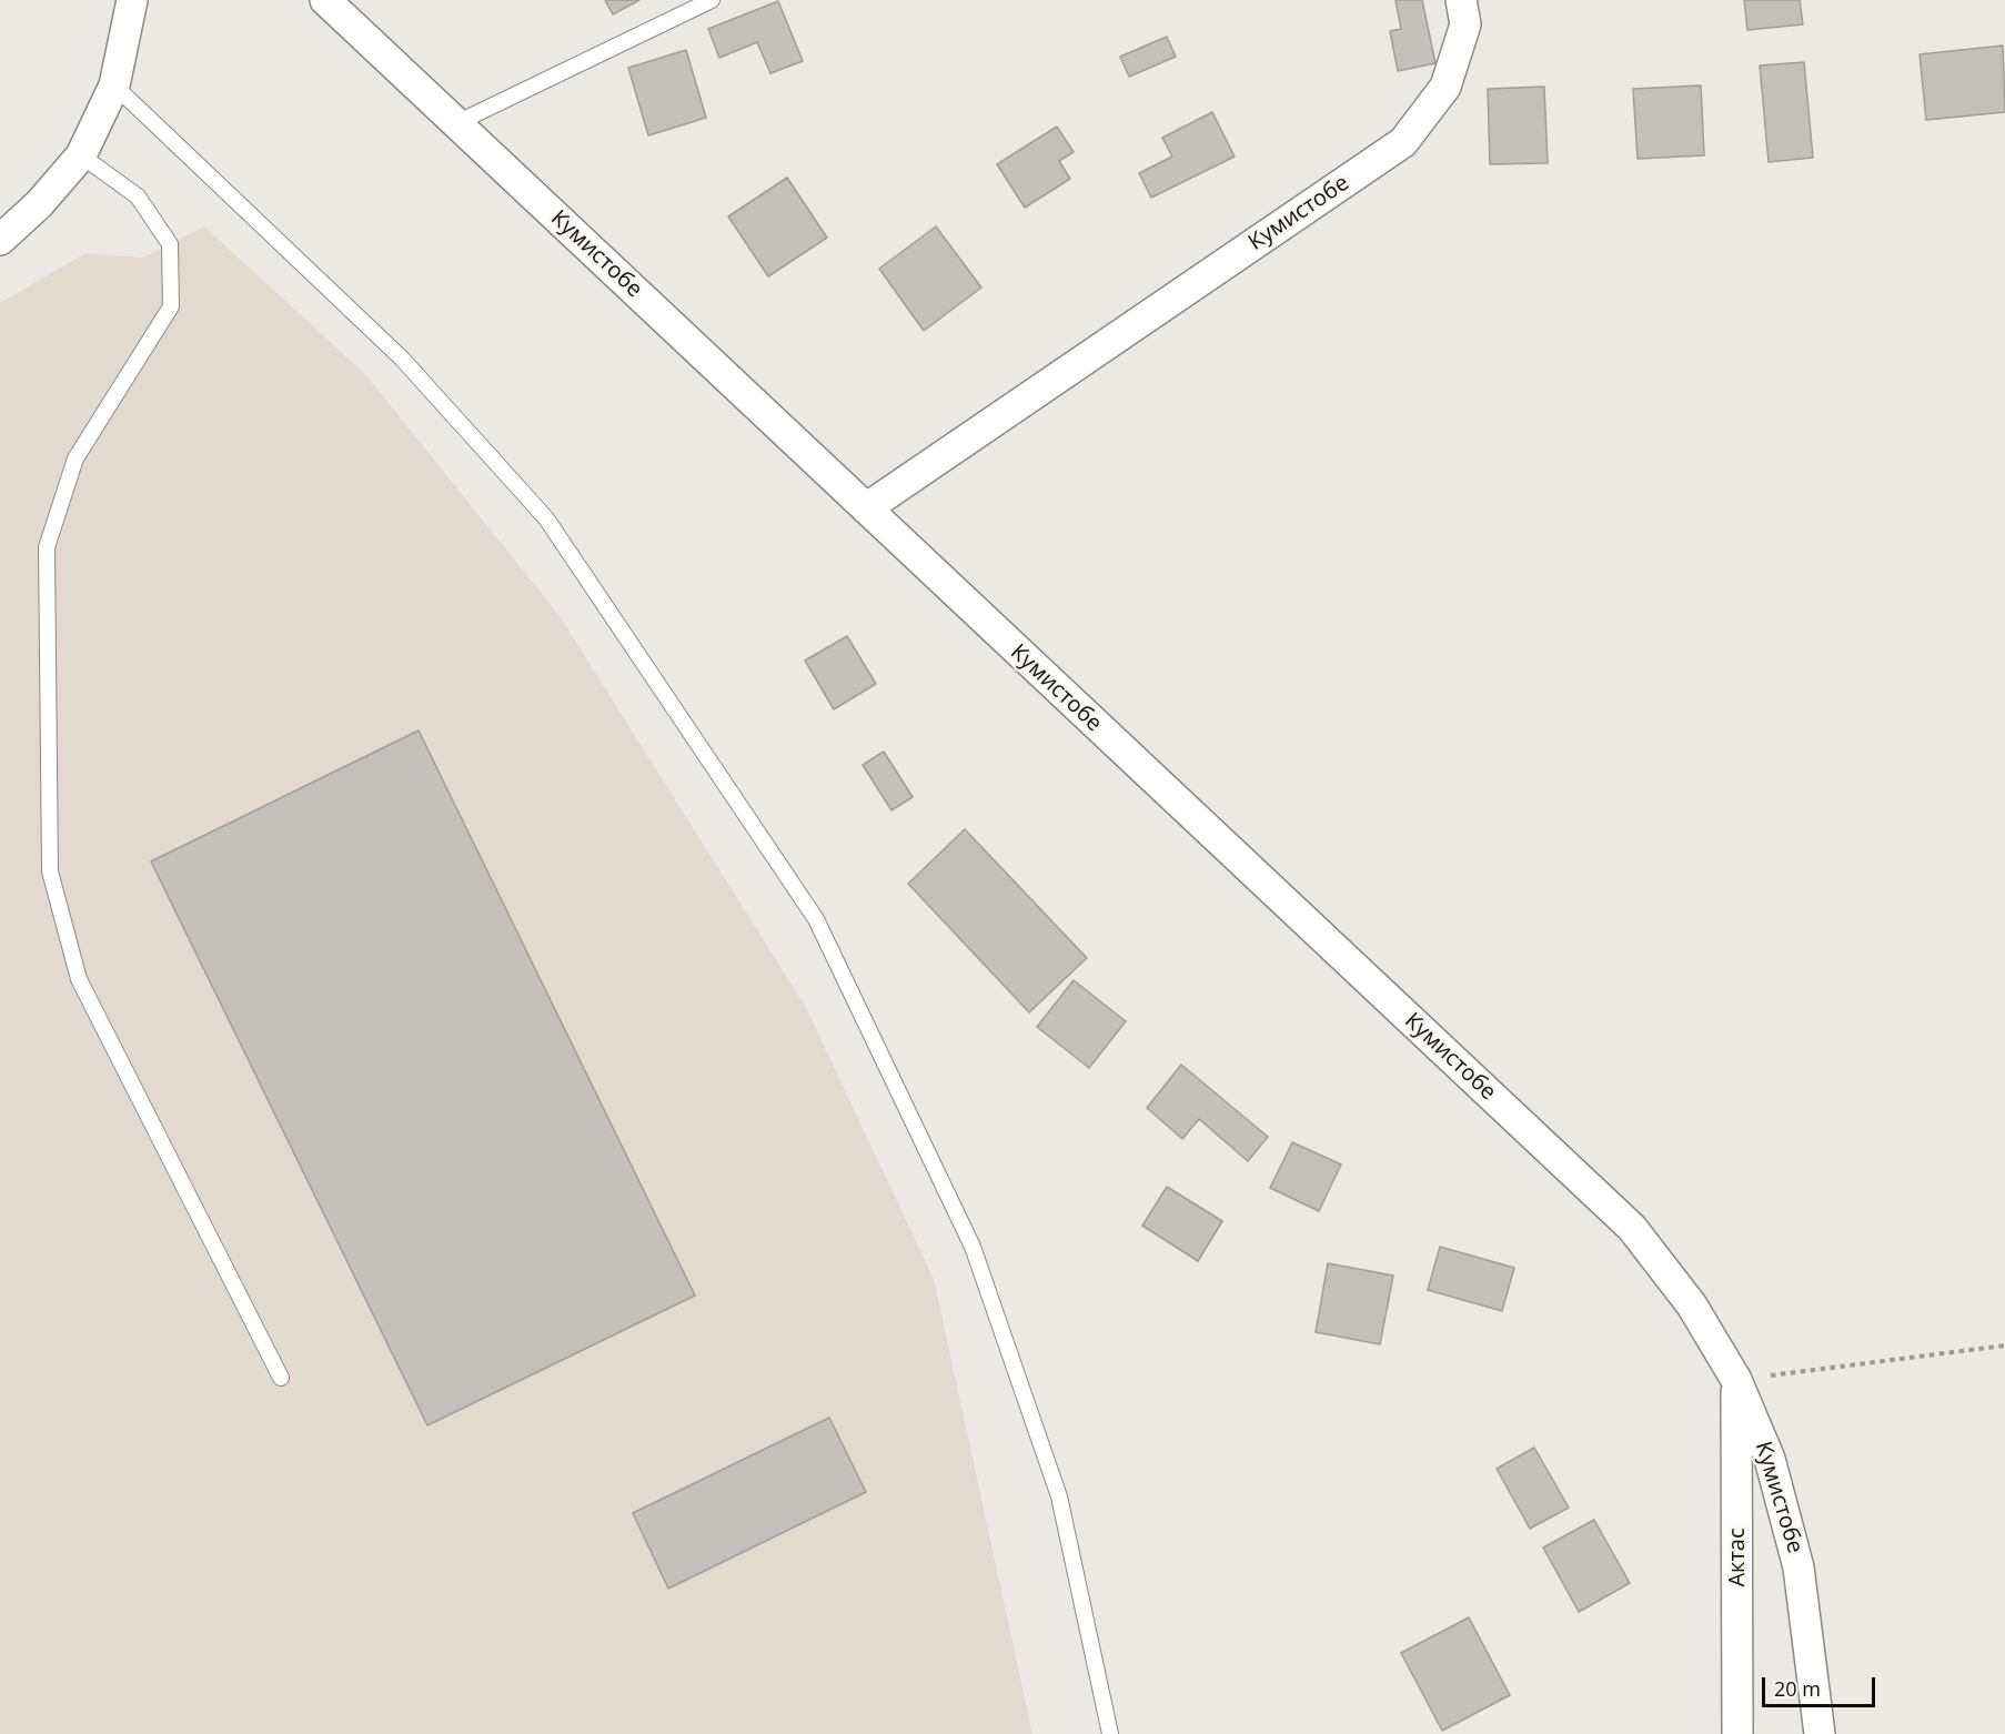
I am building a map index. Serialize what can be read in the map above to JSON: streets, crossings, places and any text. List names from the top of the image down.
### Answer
{
  "streets": {
    "street": ["Кумистобе", "Актас"]
  },
  "crossings": [
    ["Кумистобе", "Актас"]
  ],
  "scale_bar": "20 m"
}
